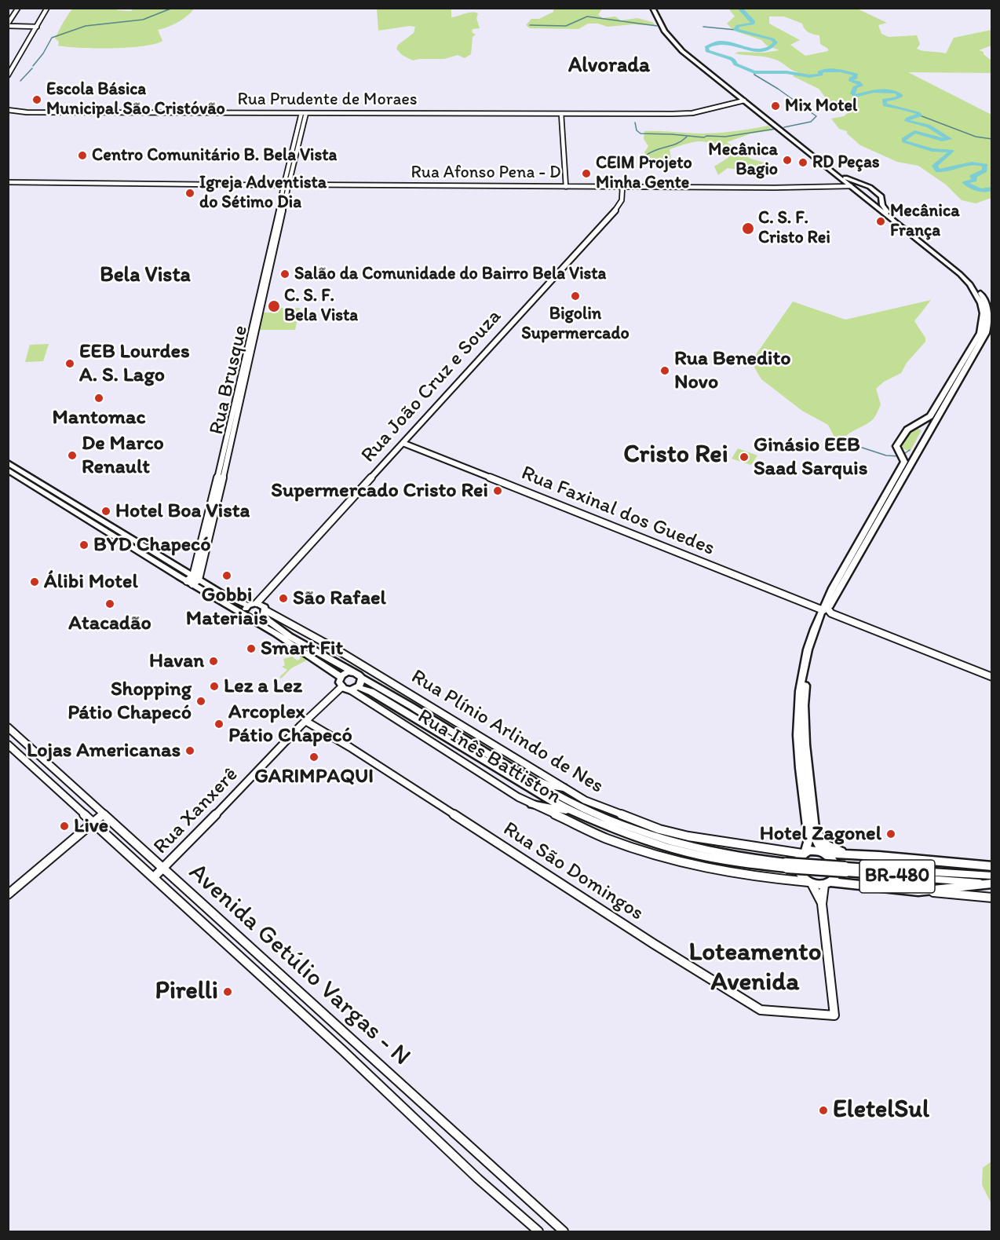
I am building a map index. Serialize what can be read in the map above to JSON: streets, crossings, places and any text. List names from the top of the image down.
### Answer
{
  "streets": {
    "highway": ["BR-480"],
    "street": [
      "Rua Prudente de Moraes",
      "Rua Afonso Pena - D",
      "Rua Brusque",
      "Rua João Cruz e Souza",
      "Rua Faxinal dos Guedes",
      "Rua Plínio Arlindo de Nes",
      "Rua Inês Battiston",
      "Rua Xanxerê",
      "Rua São Domingos",
      "Avenida Getúlio Vargas - N"
    ]
  },
  "crossings": [
    ["Rua Prudente de Moraes", "Rua Brusque"],
    ["Rua Afonso Pena - D", "Rua Brusque"],
    ["Rua Afonso Pena - D", "Rua João Cruz e Souza"],
    ["Rua João Cruz e Souza", "Rua Faxinal dos Guedes"],
    ["Rua João Cruz e Souza", "Rua Plínio Arlindo de Nes"],
    ["Rua Plínio Arlindo de Nes", "Rua Inês Battiston"],
    ["Rua Plínio Arlindo de Nes", "BR-480"],
    ["Rua Inês Battiston", "Rua Xanxerê"],
    ["Rua Inês Battiston", "BR-480"],
    ["Rua Xanxerê", "Rua São Domingos"],
    ["Rua Xanxerê", "Avenida Getúlio Vargas - N"]
  ],
  "districts": [
    "Alvorada",
    "Bela Vista",
    "Cristo Rei",
    "Loteamento Avenida"
  ],
  "places": [
    "Escola Básica Municipal São Cristóvão",
    "Mix Motel",
    "Centro Comunitário B. Bela Vista",
    "Mecânica Bagio",
    "RD Peças",
    "CEIM Projeto Minha Gente",
    "Igreja Adventista do Sétimo Dia",
    "Mecânica França",
    "C. S. F. Cristo Rei",
    "Salão da Comunidade do Bairro Bela Vista",
    "Bigolin Supermercado",
    "C. S. F. Bela Vista",
    "EEB Lourdes A. S. Lago",
    "Rua Benedito Novo",
    "Mantomac",
    "De Marco Renault",
    "Ginásio EEB Saad Sarquis",
    "Supermercado Cristo Rei",
    "Hotel Boa Vista",
    "BYD Chapecó",
    "Gobbi Materiais",
    "Álibi Motel",
    "São Rafael",
    "Atacadão",
    "Smart Fit",
    "Havan",
    "Lez a Lez",
    "Shopping Pátio Chapecó",
    "Arcoplex Pátio Chapecó",
    "Lojas Americanas",
    "GARIMPAQUI",
    "Live",
    "Hotel Zagonel",
    "Pirelli",
    "EletelSul"
  ]
}
